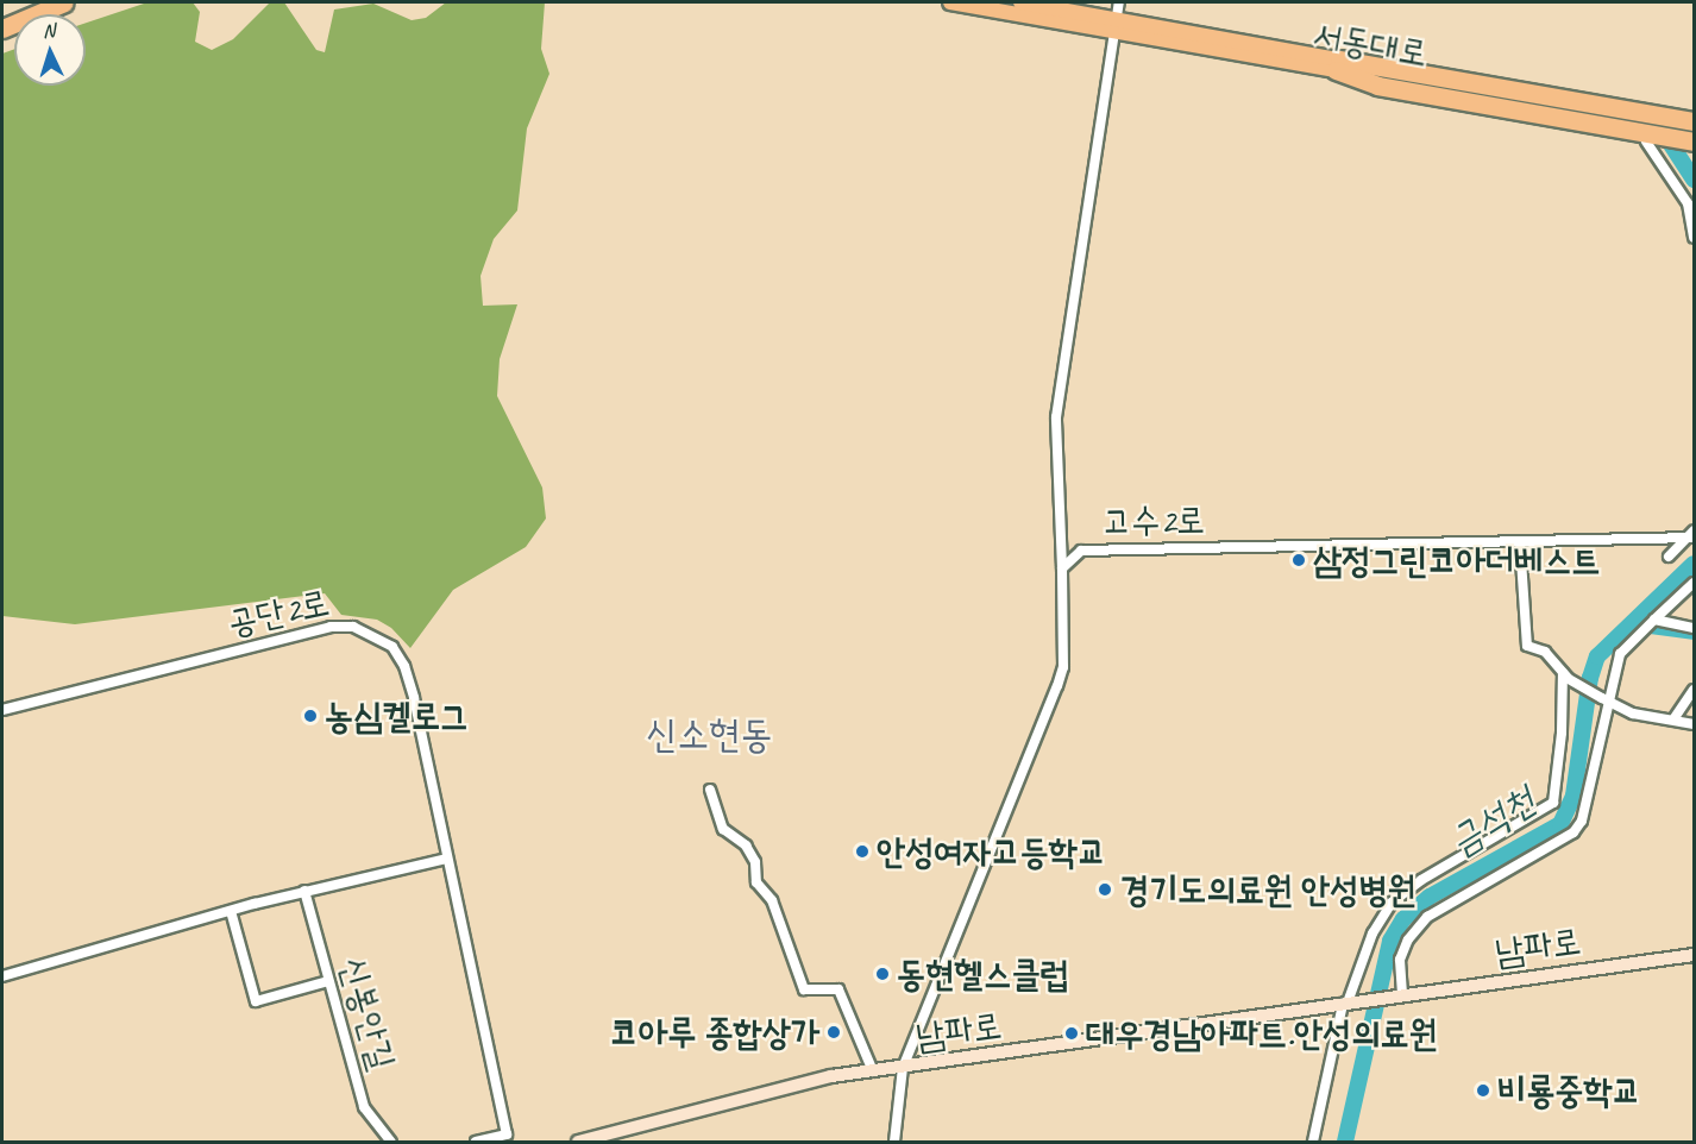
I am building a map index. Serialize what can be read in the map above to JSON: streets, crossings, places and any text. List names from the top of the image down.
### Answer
{
  "streets": {
    "highway": ["서동대로"],
    "street": [
      "고수2로",
      "공단2로",
      "남파로",
      "신봉안길"
    ]
  },
  "crossings": [
    ["고수2로", "남파로"]
  ],
  "districts": ["신소현동"],
  "water": ["금석천"],
  "places": [
    "삼정그린코아더베스트",
    "농심켈로그",
    "안성여자고등학교",
    "경기도의료원 안성병원",
    "동현헬스클럽",
    "코아루 종합상가",
    "대우경남아파트.안성의료원",
    "비룡중학교"
  ],
  "north": "top"
}
